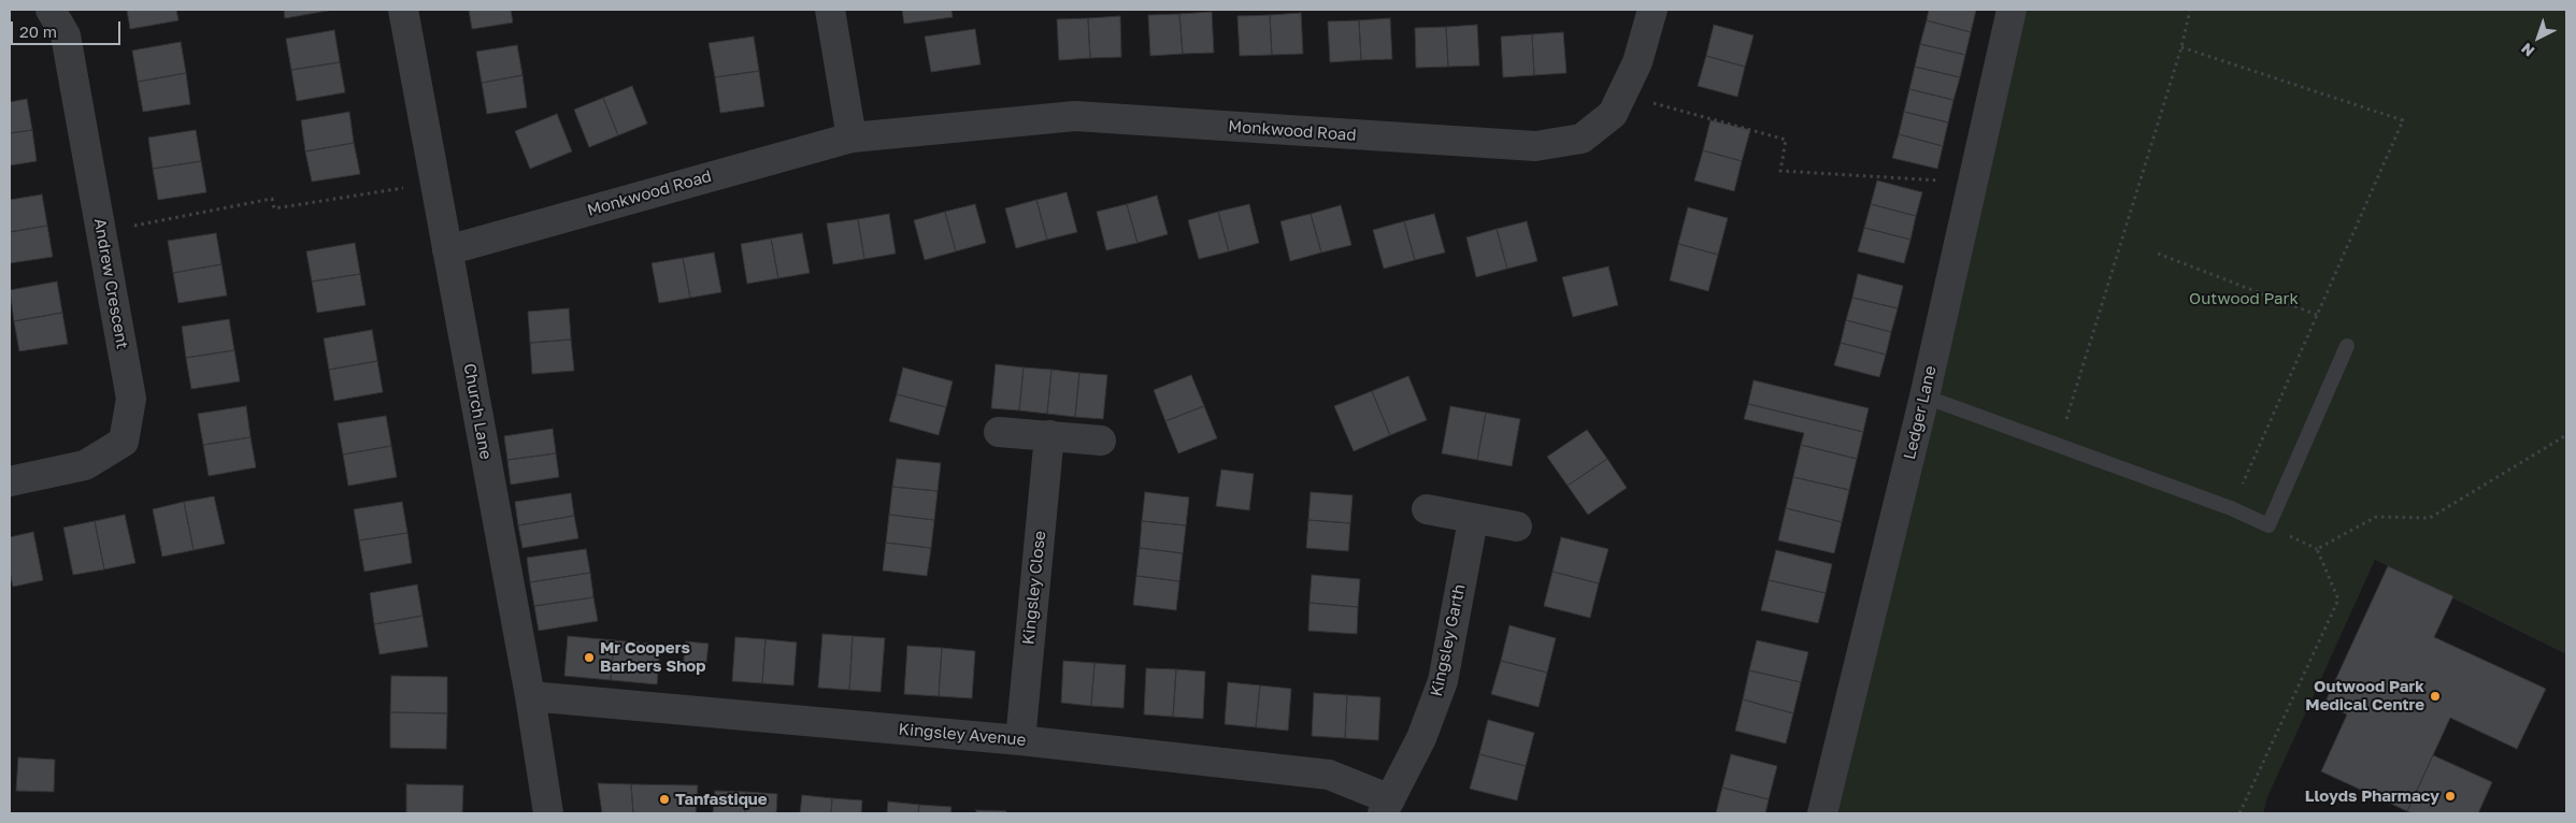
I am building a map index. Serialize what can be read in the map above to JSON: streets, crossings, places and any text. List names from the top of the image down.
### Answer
{
  "streets": {
    "street": [
      "Monkwood Road",
      "Andrew Crescent",
      "Church Lane",
      "Ledger Lane",
      "Kingsley Close",
      "Kingsley Garth",
      "Kingsley Avenue"
    ]
  },
  "crossings": [
    ["Monkwood Road", "Church Lane"],
    ["Church Lane", "Kingsley Avenue"],
    ["Kingsley Close", "Kingsley Avenue"],
    ["Kingsley Garth", "Kingsley Avenue"]
  ],
  "parks": ["Outwood Park"],
  "places": [
    "Mr Coopers Barbers Shop",
    "Outwood Park Medical Centre",
    "Lloyds Pharmacy",
    "Tanfastique"
  ],
  "scale_bar": "20 m",
  "north": "bottom left"
}
